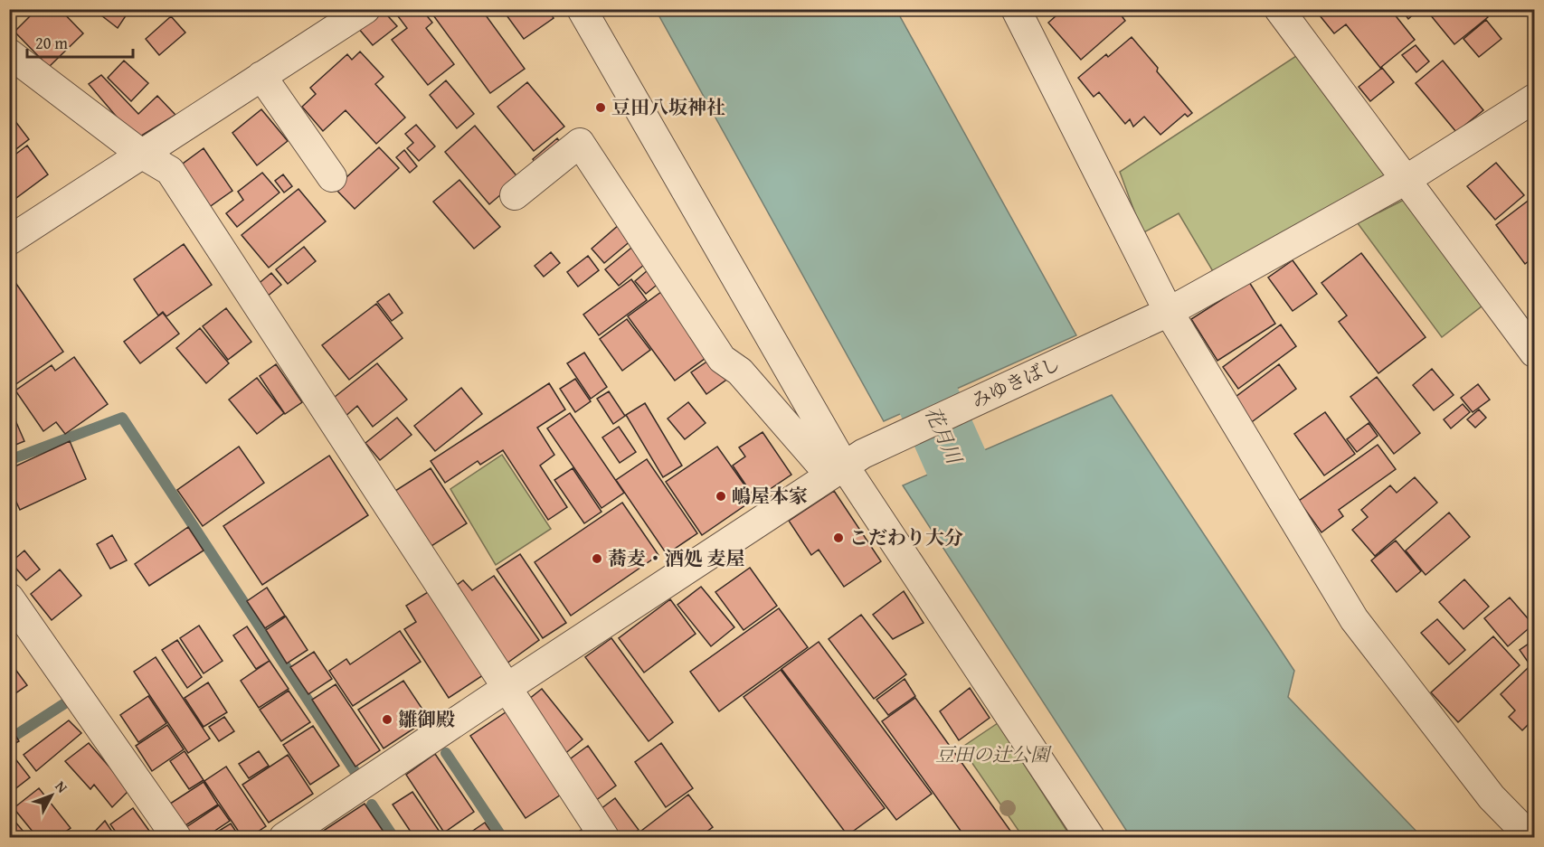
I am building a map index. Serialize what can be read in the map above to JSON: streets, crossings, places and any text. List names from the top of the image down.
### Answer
{
  "streets": {
    "street": ["みゆきばし"]
  },
  "water": ["花月川"],
  "parks": ["豆田の辻公園"],
  "places": [
    "豆田八坂神社",
    "嶋屋本家",
    "こだわり大分",
    "蕎麦・酒処 麦屋",
    "雛御殿"
  ],
  "scale_bar": "20 m",
  "north": "top right"
}
